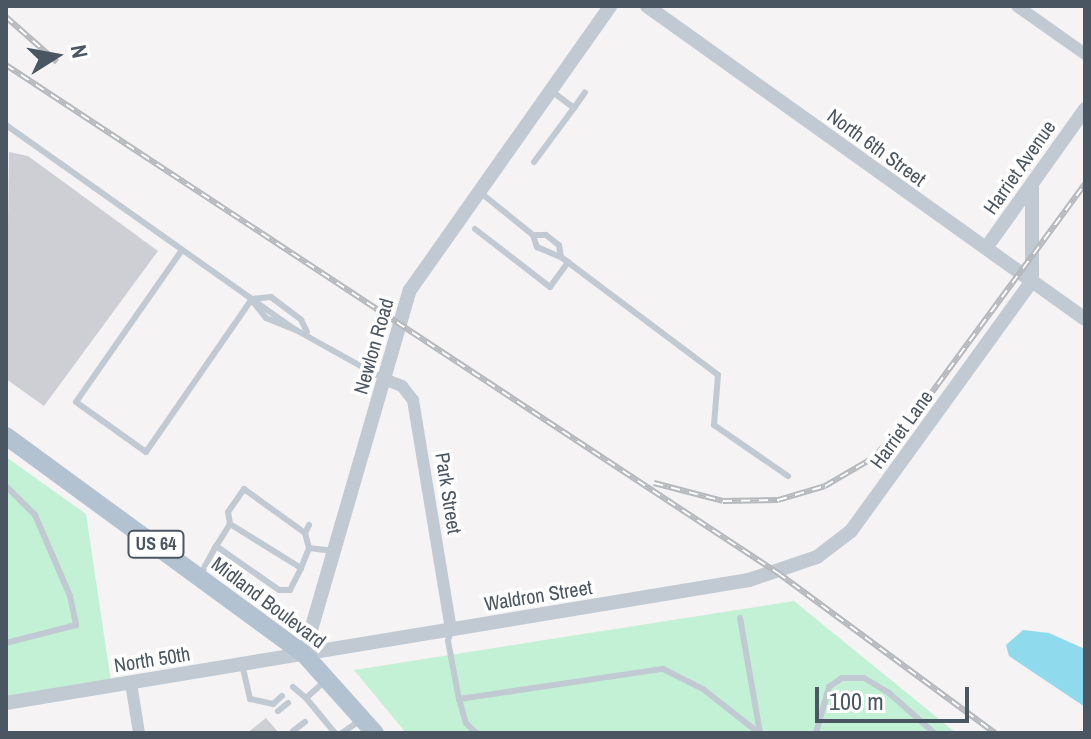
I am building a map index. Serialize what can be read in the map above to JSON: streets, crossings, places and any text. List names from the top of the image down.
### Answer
{
  "streets": {
    "main road": ["US 64", "Midland Boulevard"],
    "street": [
      "North 6th Street",
      "Harriet Avenue",
      "Newlon Road",
      "Harriet Lane",
      "Park Street",
      "Waldron Street",
      "North 50th"
    ]
  },
  "crossings": [
    ["North 6th Street", "Harriet Avenue"],
    ["North 6th Street", "Harriet Lane"],
    ["Newlon Road", "Park Street"],
    ["Newlon Road", "Waldron Street"],
    ["Newlon Road", "Midland Boulevard"],
    ["Newlon Road", "North 50th"],
    ["Harriet Lane", "Waldron Street"],
    ["Park Street", "Waldron Street"],
    ["Waldron Street", "Midland Boulevard"],
    ["Waldron Street", "North 50th"],
    ["Midland Boulevard", "North 50th"]
  ],
  "scale_bar": "100 m",
  "north": "right"
}
